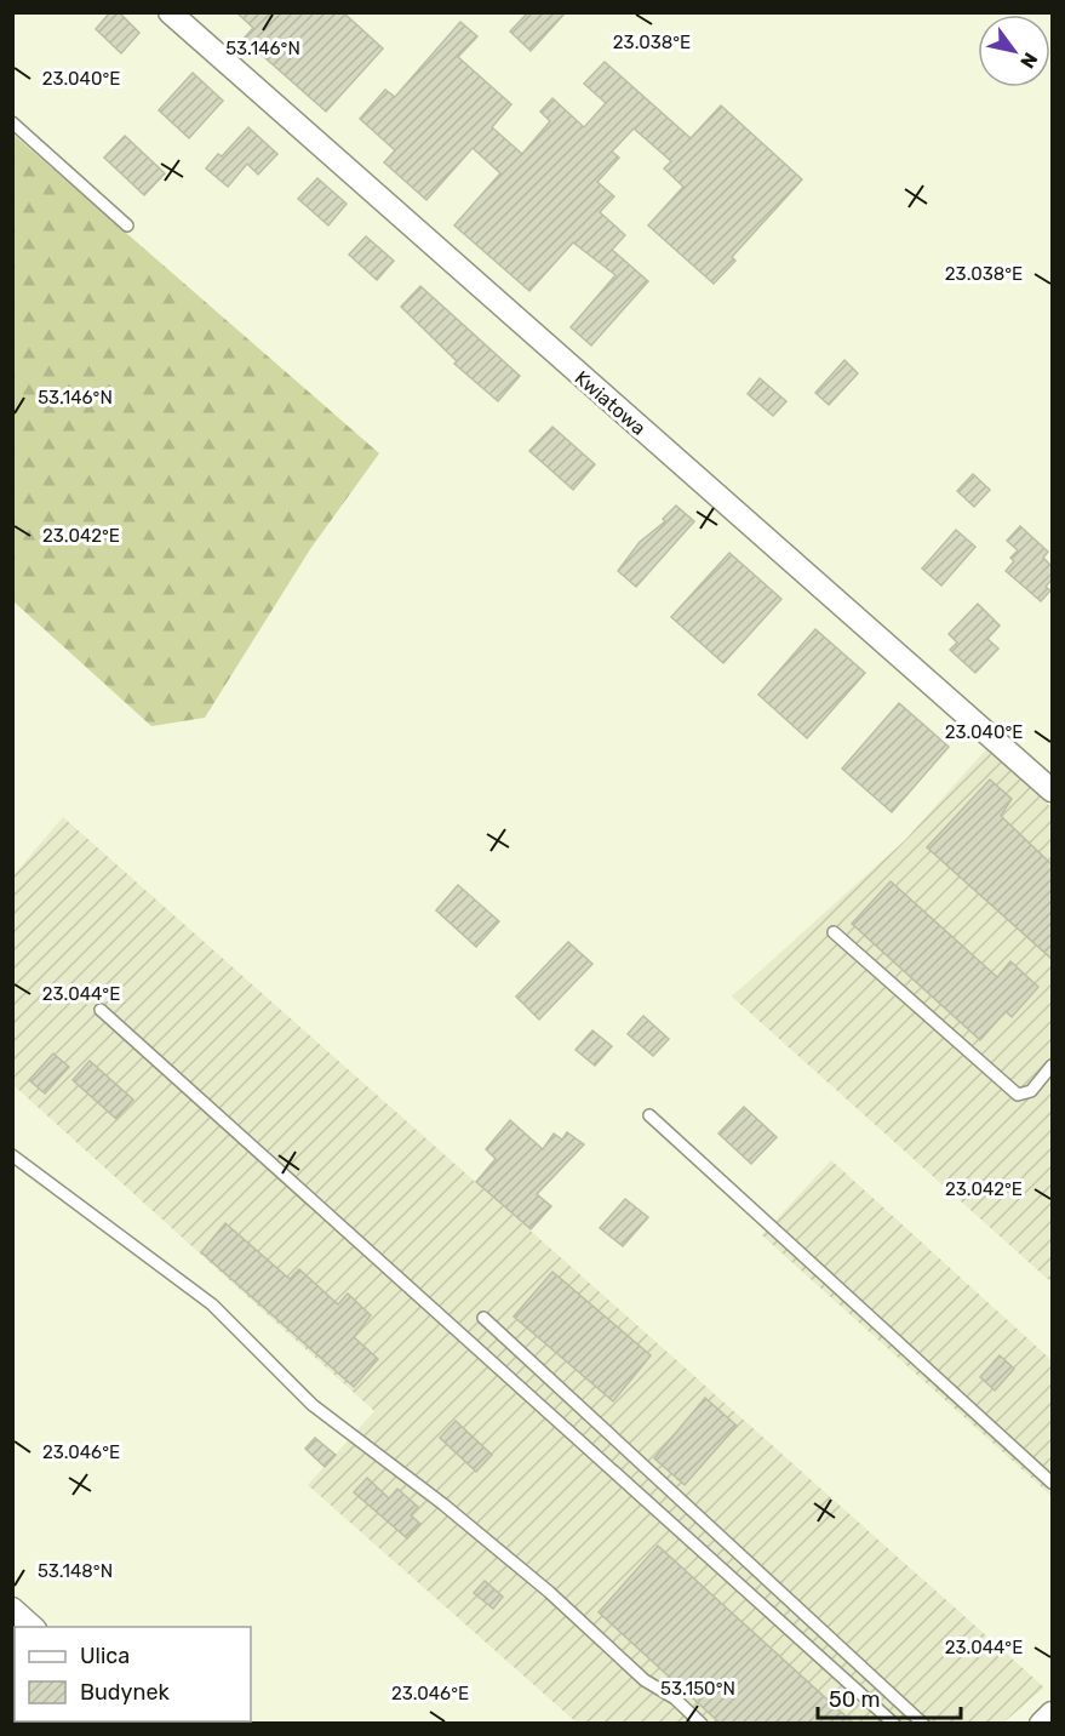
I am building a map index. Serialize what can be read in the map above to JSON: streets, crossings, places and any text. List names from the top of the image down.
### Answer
{
  "streets": {
    "street": ["Kwiatowa"]
  },
  "legend": ["Ulica", "Budynek"],
  "scale_bar": "50 m",
  "north": "bottom right",
  "coordinates": [
    "23.038°E",
    "53.146°N",
    "23.040°E",
    "23.042°E",
    "23.044°E",
    "23.046°E",
    "53.148°N",
    "53.150°N"
  ]
}
